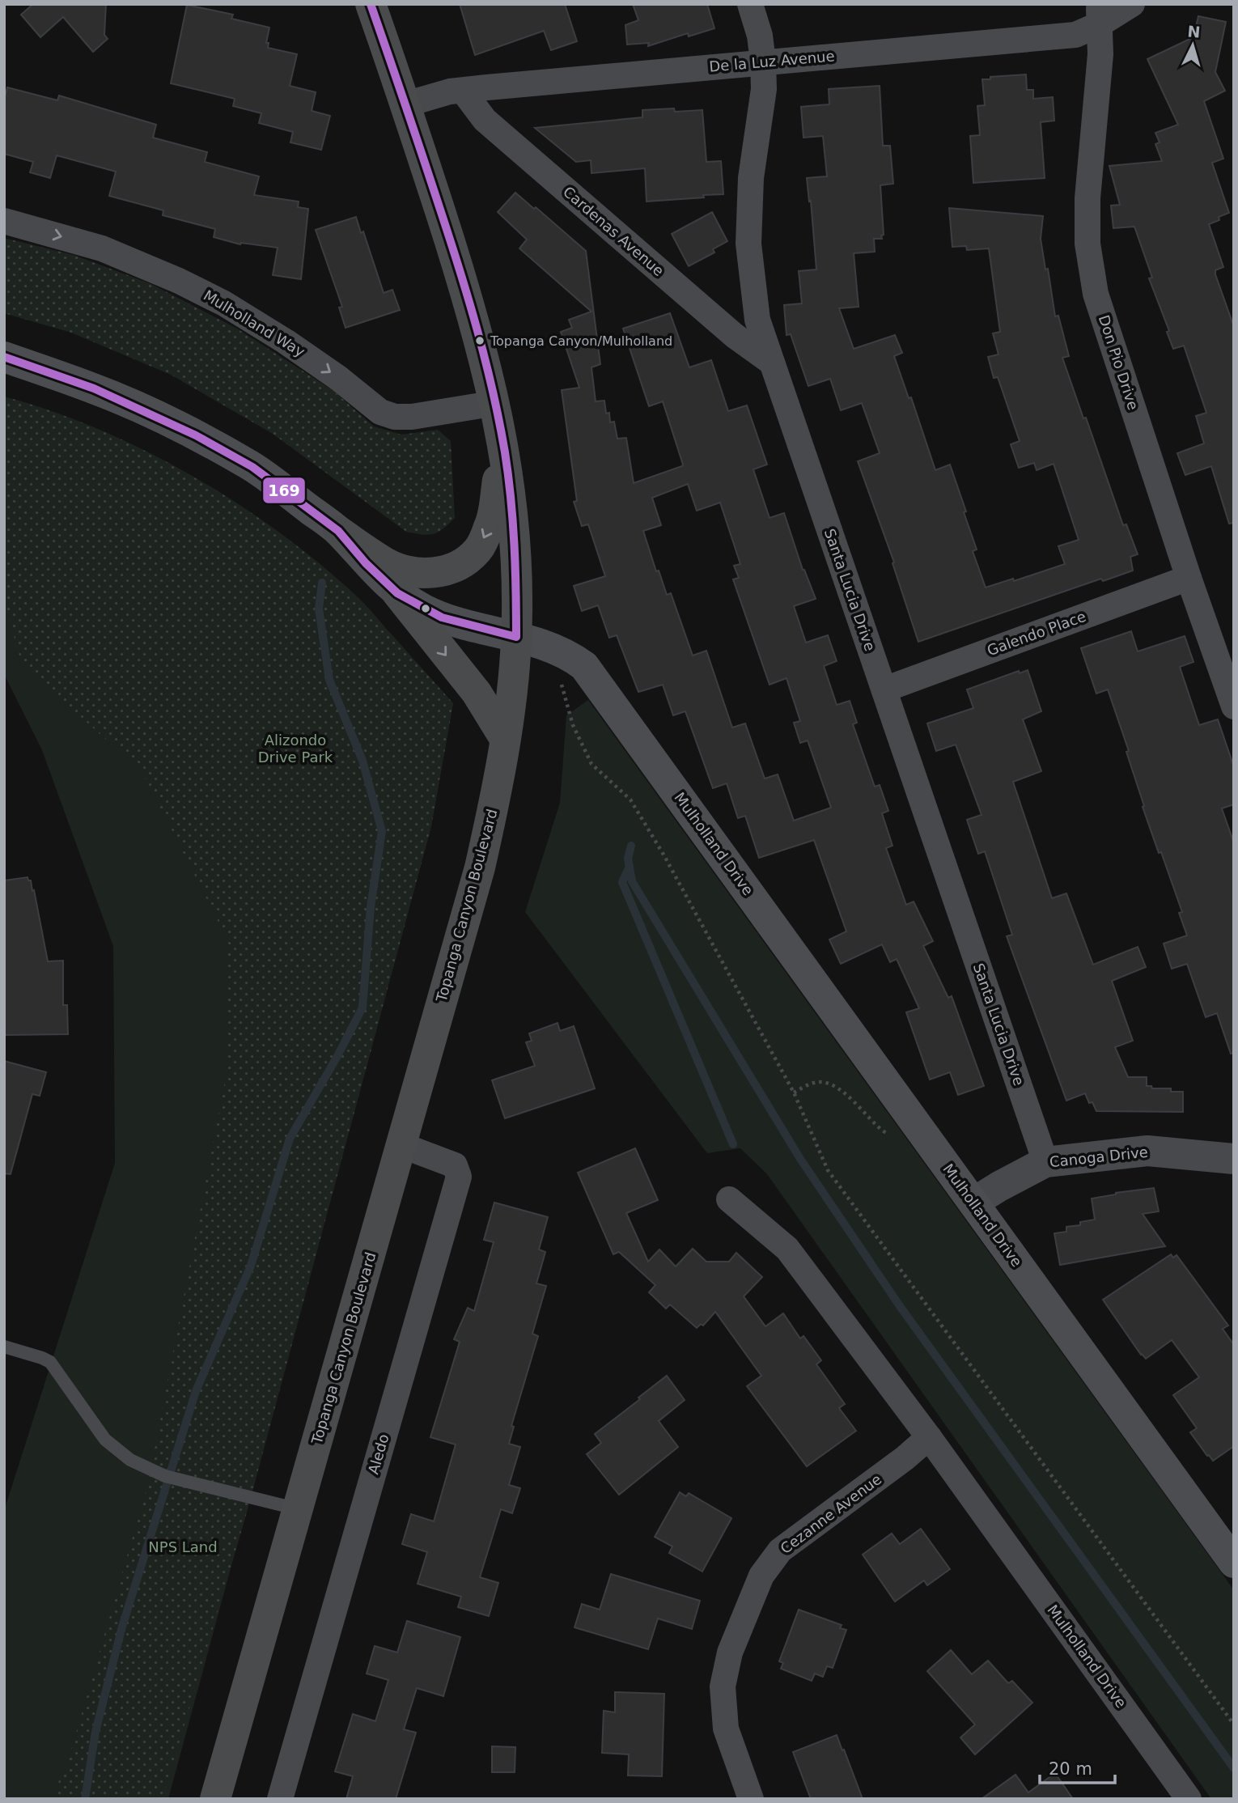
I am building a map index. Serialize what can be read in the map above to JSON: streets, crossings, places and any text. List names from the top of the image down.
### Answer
{
  "streets": {
    "main road": ["Mulholland Drive", "Topanga Canyon Boulevard"],
    "street": [
      "De la Luz Avenue",
      "Cardenas Avenue",
      "Mulholland Way",
      "Don Pio Drive",
      "Santa Lucia Drive",
      "Galendo Place",
      "Canoga Drive",
      "Aledo",
      "Cezanne Avenue"
    ]
  },
  "crossings": [
    ["De la Luz Avenue", "Cardenas Avenue"],
    ["De la Luz Avenue", "Don Pio Drive"],
    ["De la Luz Avenue", "Santa Lucia Drive"],
    ["De la Luz Avenue", "Topanga Canyon Boulevard"],
    ["Cardenas Avenue", "Santa Lucia Drive"],
    ["Mulholland Way", "Topanga Canyon Boulevard"],
    ["Don Pio Drive", "Galendo Place"],
    ["Santa Lucia Drive", "Galendo Place"],
    ["Santa Lucia Drive", "Canoga Drive"],
    ["Mulholland Drive", "Topanga Canyon Boulevard"],
    ["Mulholland Drive", "Canoga Drive"],
    ["Mulholland Drive", "Cezanne Avenue"],
    ["Topanga Canyon Boulevard", "Aledo"]
  ],
  "one_way": ["Mulholland Way"],
  "parks": ["Alizondo Drive Park", "NPS Land"],
  "places": ["Topanga Canyon/Mulholland"],
  "lines": ["transit line 169"],
  "scale_bar": "20 m",
  "north": "top"
}
